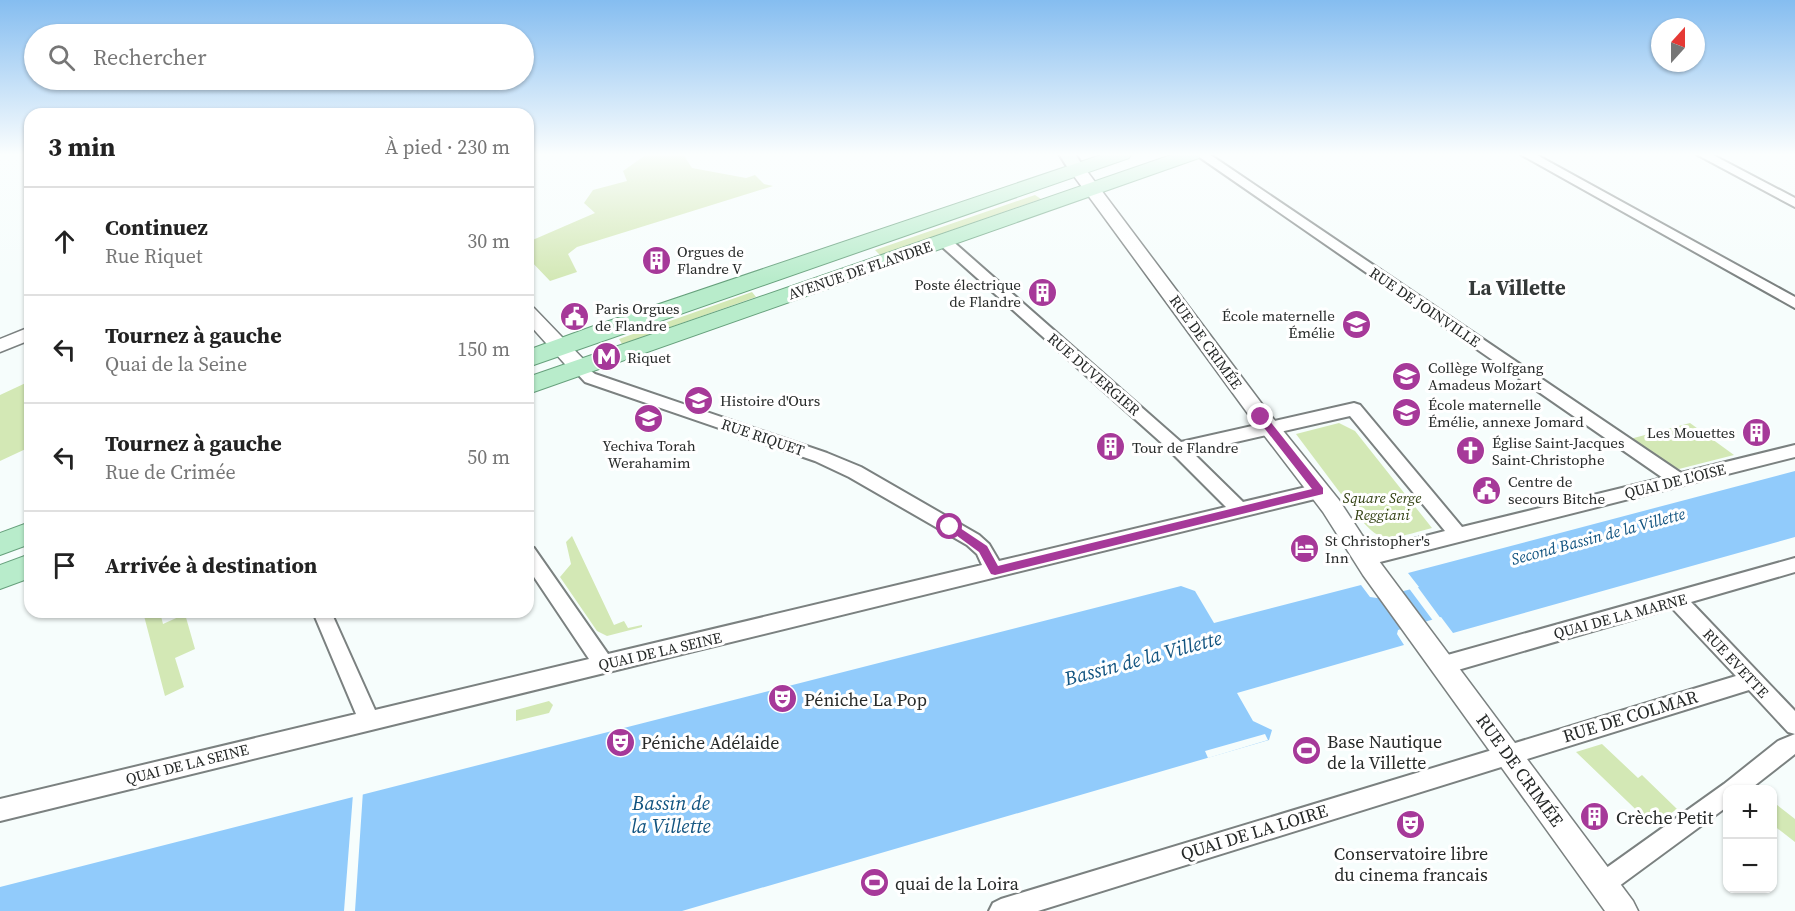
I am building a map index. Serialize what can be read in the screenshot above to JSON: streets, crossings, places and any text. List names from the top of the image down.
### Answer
{
  "streets": {
    "main road": ["AVENUE DE FLANDRE"],
    "street": [
      "RUE DE JOINVILLE",
      "RUE DE CRIMÉE",
      "RUE DUVERGIER",
      "RUE RIQUET",
      "QUAI DE L'OISE",
      "QUAI DE LA MARNE",
      "QUAI DE LA SEINE",
      "RUE EVETTE",
      "RUE DE COLMAR",
      "QUAI DE LA LOIRE"
    ]
  },
  "crossings": [
    ["AVENUE DE FLANDRE", "RUE DUVERGIER"],
    ["AVENUE DE FLANDRE", "RUE RIQUET"],
    ["RUE DE JOINVILLE", "QUAI DE L'OISE"],
    ["RUE DE CRIMÉE", "QUAI DE L'OISE"],
    ["RUE DE CRIMÉE", "QUAI DE LA MARNE"],
    ["RUE DE CRIMÉE", "QUAI DE LA SEINE"],
    ["RUE DE CRIMÉE", "RUE DE COLMAR"],
    ["RUE DE CRIMÉE", "QUAI DE LA LOIRE"],
    ["RUE DUVERGIER", "QUAI DE LA SEINE"],
    ["RUE RIQUET", "QUAI DE LA SEINE"],
    ["QUAI DE LA MARNE", "RUE EVETTE"],
    ["RUE EVETTE", "RUE DE COLMAR"],
    ["RUE DE COLMAR", "QUAI DE LA LOIRE"]
  ],
  "districts": ["La Villette"],
  "water": ["Second Bassin de la Villette", "Bassin de la Villette"],
  "parks": ["Square Serge Reggiani"],
  "places": {
    "building": [
      "Orgues de Flandre V",
      "Poste électrique de Flandre",
      "Les Mouettes",
      "Tour de Flandre",
      "Crèche Petit"
    ],
    "public building": ["Paris Orgues de Flandre", "Centre de secours Bitche"],
    "school or university": [
      "École maternelle Émélie",
      "Collège Wolfgang Amadeus Mozart",
      "Histoire d'Ours",
      "École maternelle Émélie, annexe Jomard",
      "Yechiva Torah Werahamim"
    ],
    "metro station": ["Riquet"],
    "church": ["Église Saint-Jacques Saint-Christophe"],
    "hotel": ["St Christopher's Inn"],
    "theatre": ["Péniche La Pop", "Péniche Adélaide", "Conservatoire libre du cinema francais"],
    "sports": ["Base Nautique de la Villette", "quai de la Loira"]
  },
  "north": "top",
  "page": {
    "search": "Rechercher",
    "heading": ["3 min", "À pied · 230 m"],
    "list": [
      ["Continuez", "Rue Riquet", "30 m"],
      ["Tournez à gauche", "Quai de la Seine", "150 m"],
      ["Tournez à gauche", "Rue de Crimée", "50 m"],
      "Arrivée à destination"
    ],
    "map_buttons": ["+", "−"]
  }
}
